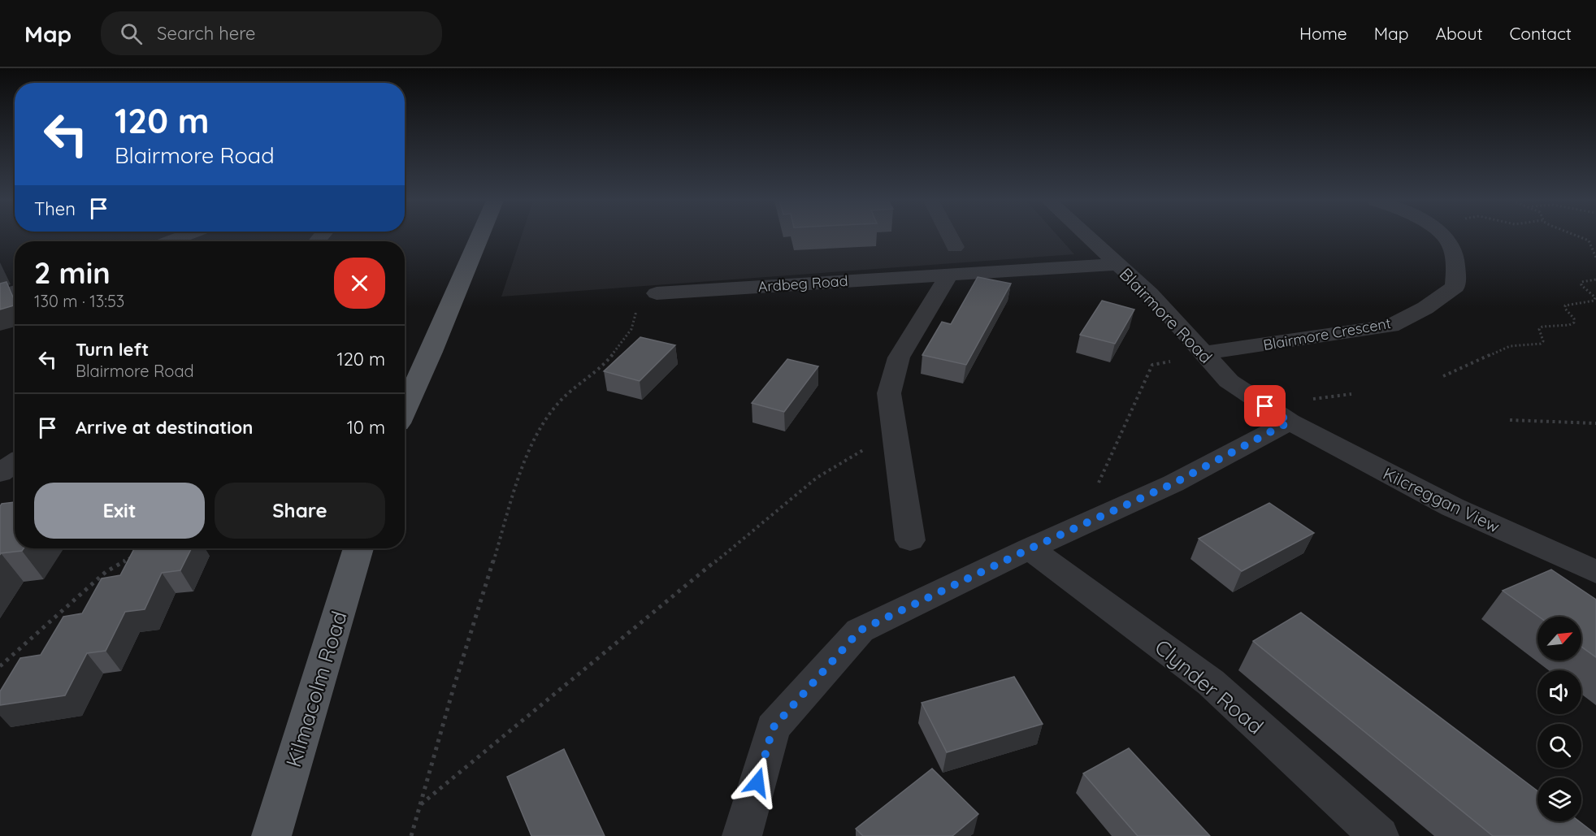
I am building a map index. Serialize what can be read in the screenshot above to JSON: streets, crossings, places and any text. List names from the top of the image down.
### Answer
{
  "streets": {
    "main road": ["Kilmacolm Road"],
    "street": [
      "Ardbeg Road",
      "Blairmore Road",
      "Blairmore Crescent",
      "Kilcreggan View",
      "Clynder Road"
    ]
  },
  "crossings": [
    ["Ardbeg Road", "Blairmore Road"],
    ["Blairmore Road", "Blairmore Crescent"],
    ["Blairmore Road", "Kilcreggan View"]
  ],
  "north": "top right",
  "page": {
    "header": "Map",
    "search": "Search here",
    "nav": [
      "Home",
      "Map",
      "About",
      "Contact"
    ],
    "turn": ["120 m", "Blairmore Road"],
    "then": "Then",
    "heading": ["2 min", "130 m · 13:53"],
    "list": [
      {
        "name": "Turn left",
        "note": "Blairmore Road",
        "value": "120 m"
      },
      {
        "name": "Arrive at destination",
        "value": "10 m"
      }
    ],
    "buttons": ["Exit", "Share"]
  }
}
